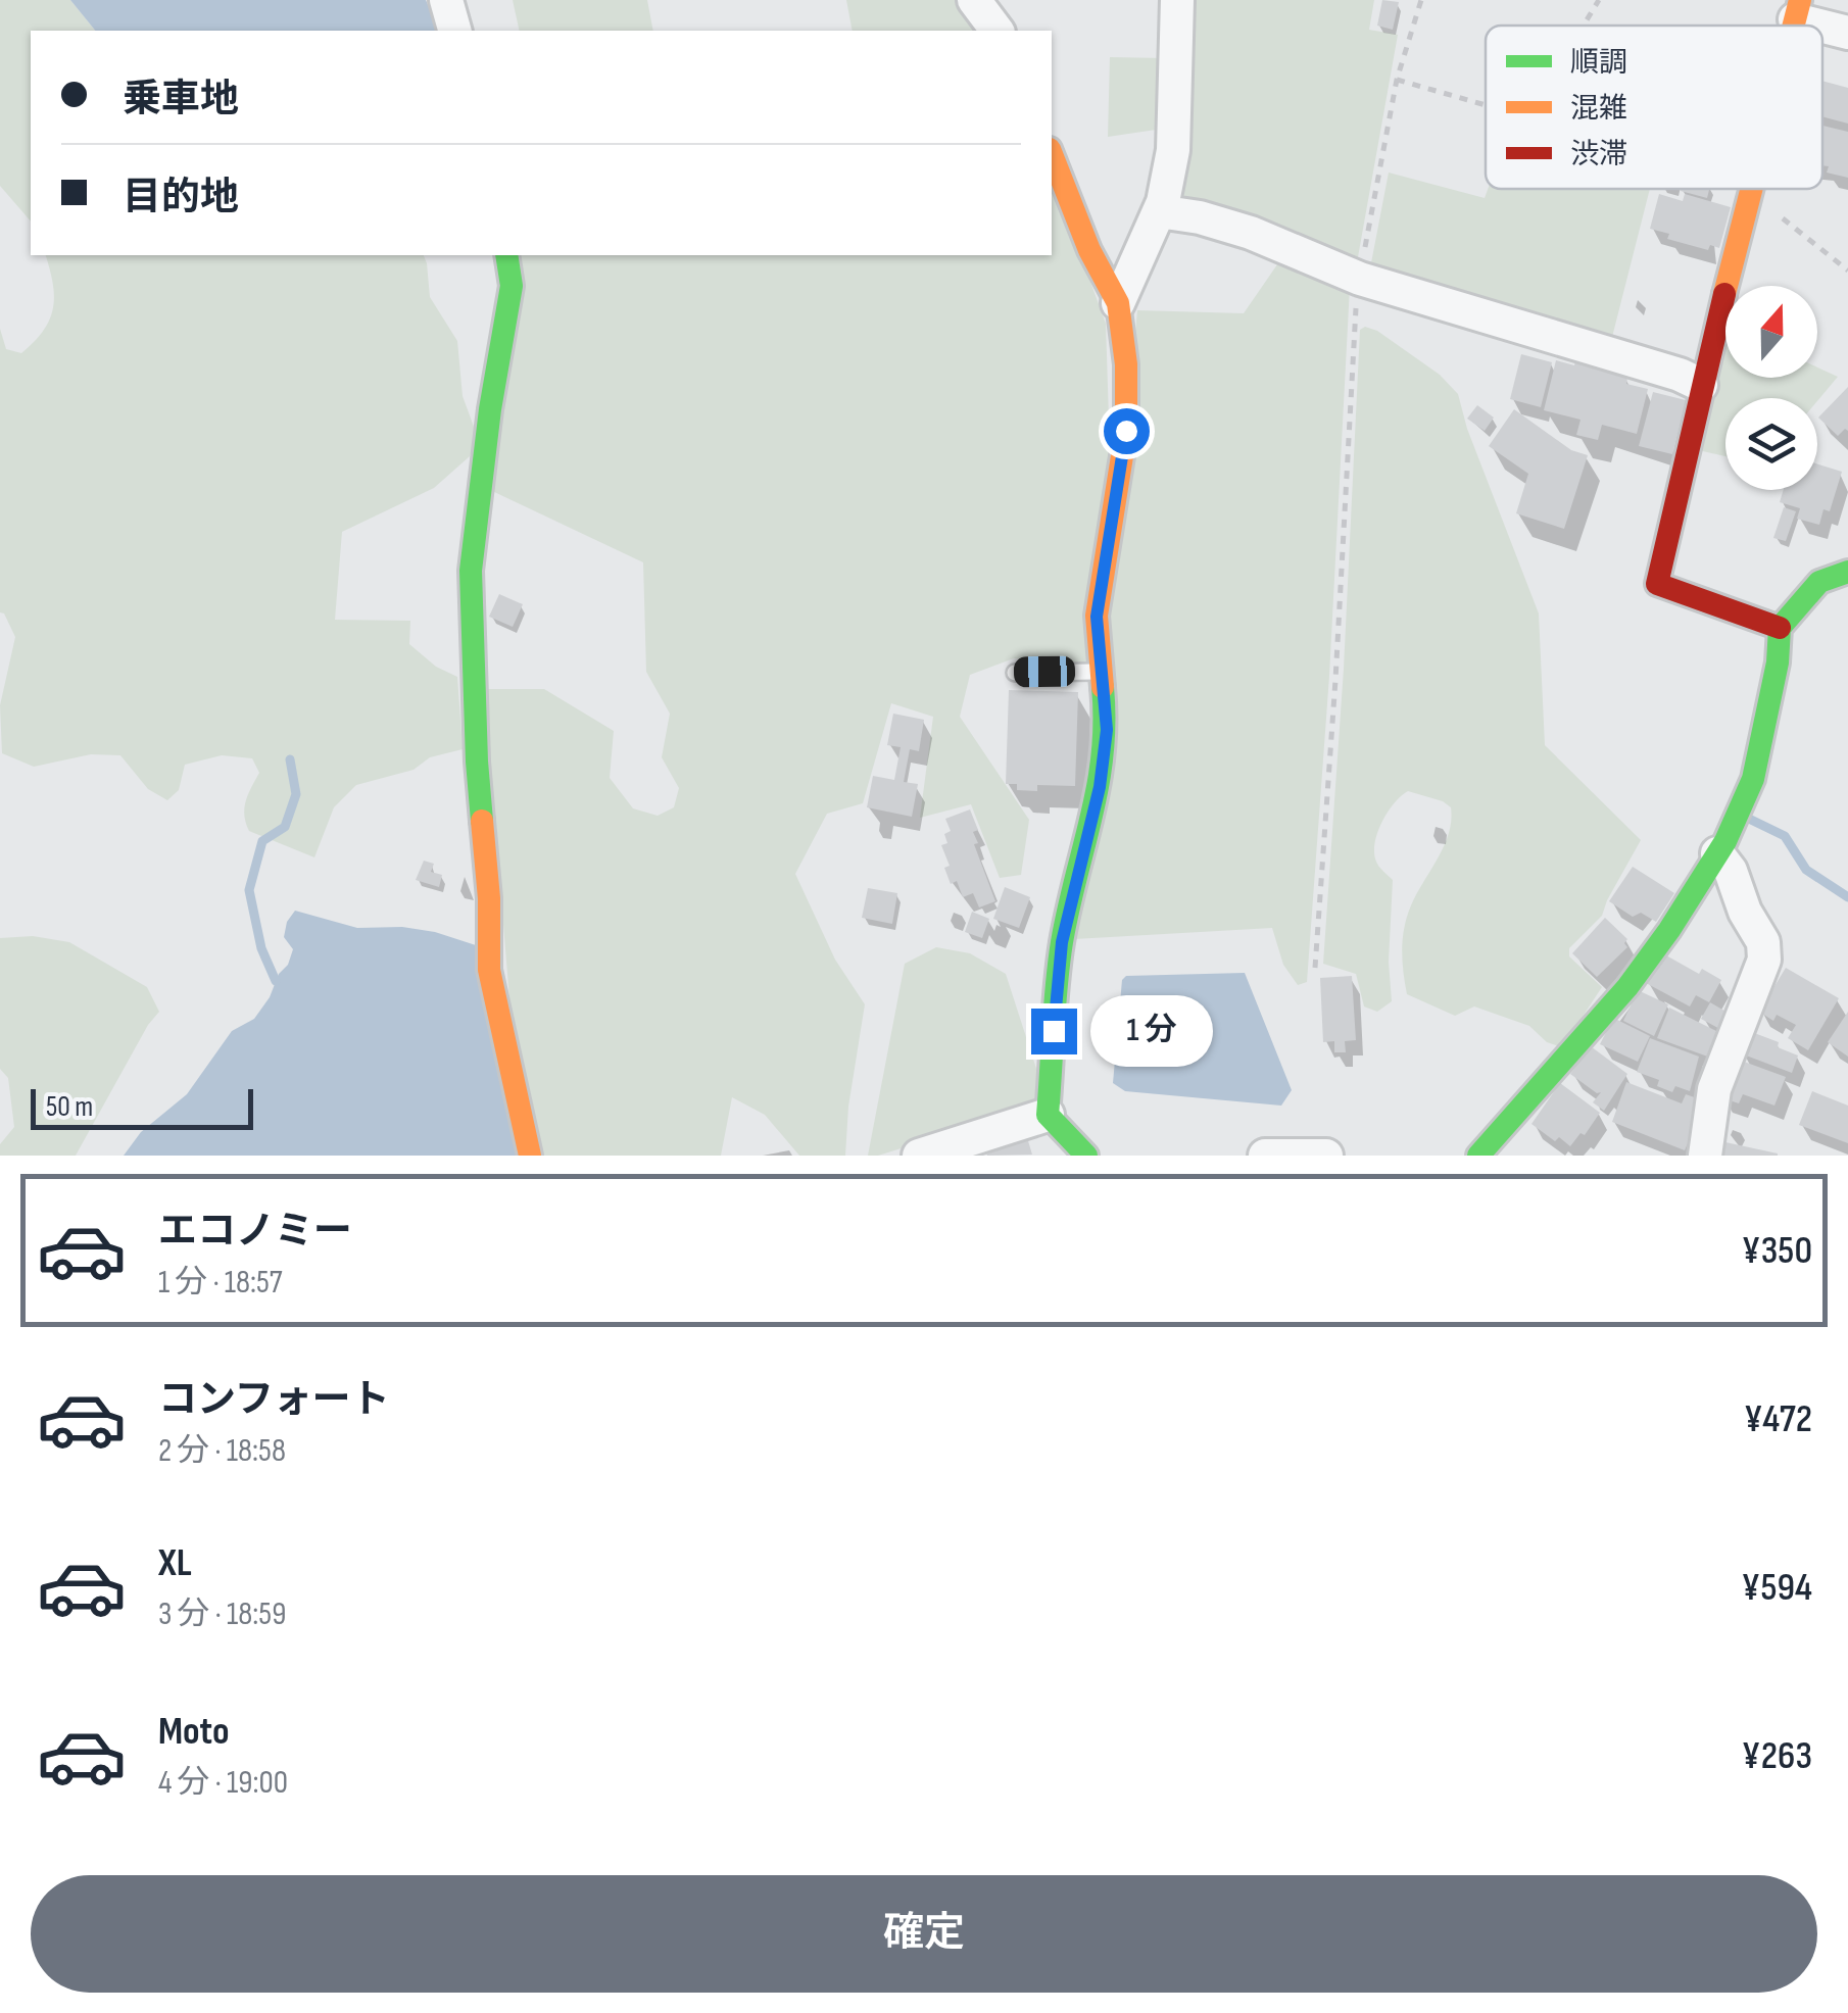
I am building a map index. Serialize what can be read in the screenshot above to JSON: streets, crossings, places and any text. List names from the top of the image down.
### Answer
{
  "legend": ["順調", "混雑", "渋滞"],
  "scale_bar": "50 m",
  "north": "top",
  "page": {
    "banner": ["乗車地", "目的地"],
    "bubble": "1 分",
    "scale": "50 m",
    "list": [
      {
        "name": "エコノミー",
        "note": "1 分 · 18:57",
        "value": "¥350"
      },
      {
        "name": "コンフォート",
        "note": "2 分 · 18:58",
        "value": "¥472"
      },
      {
        "name": "XL",
        "note": "3 分 · 18:59",
        "value": "¥594"
      },
      {
        "name": "Moto",
        "note": "4 分 · 19:00",
        "value": "¥263"
      }
    ],
    "buttons": "確定"
  }
}
